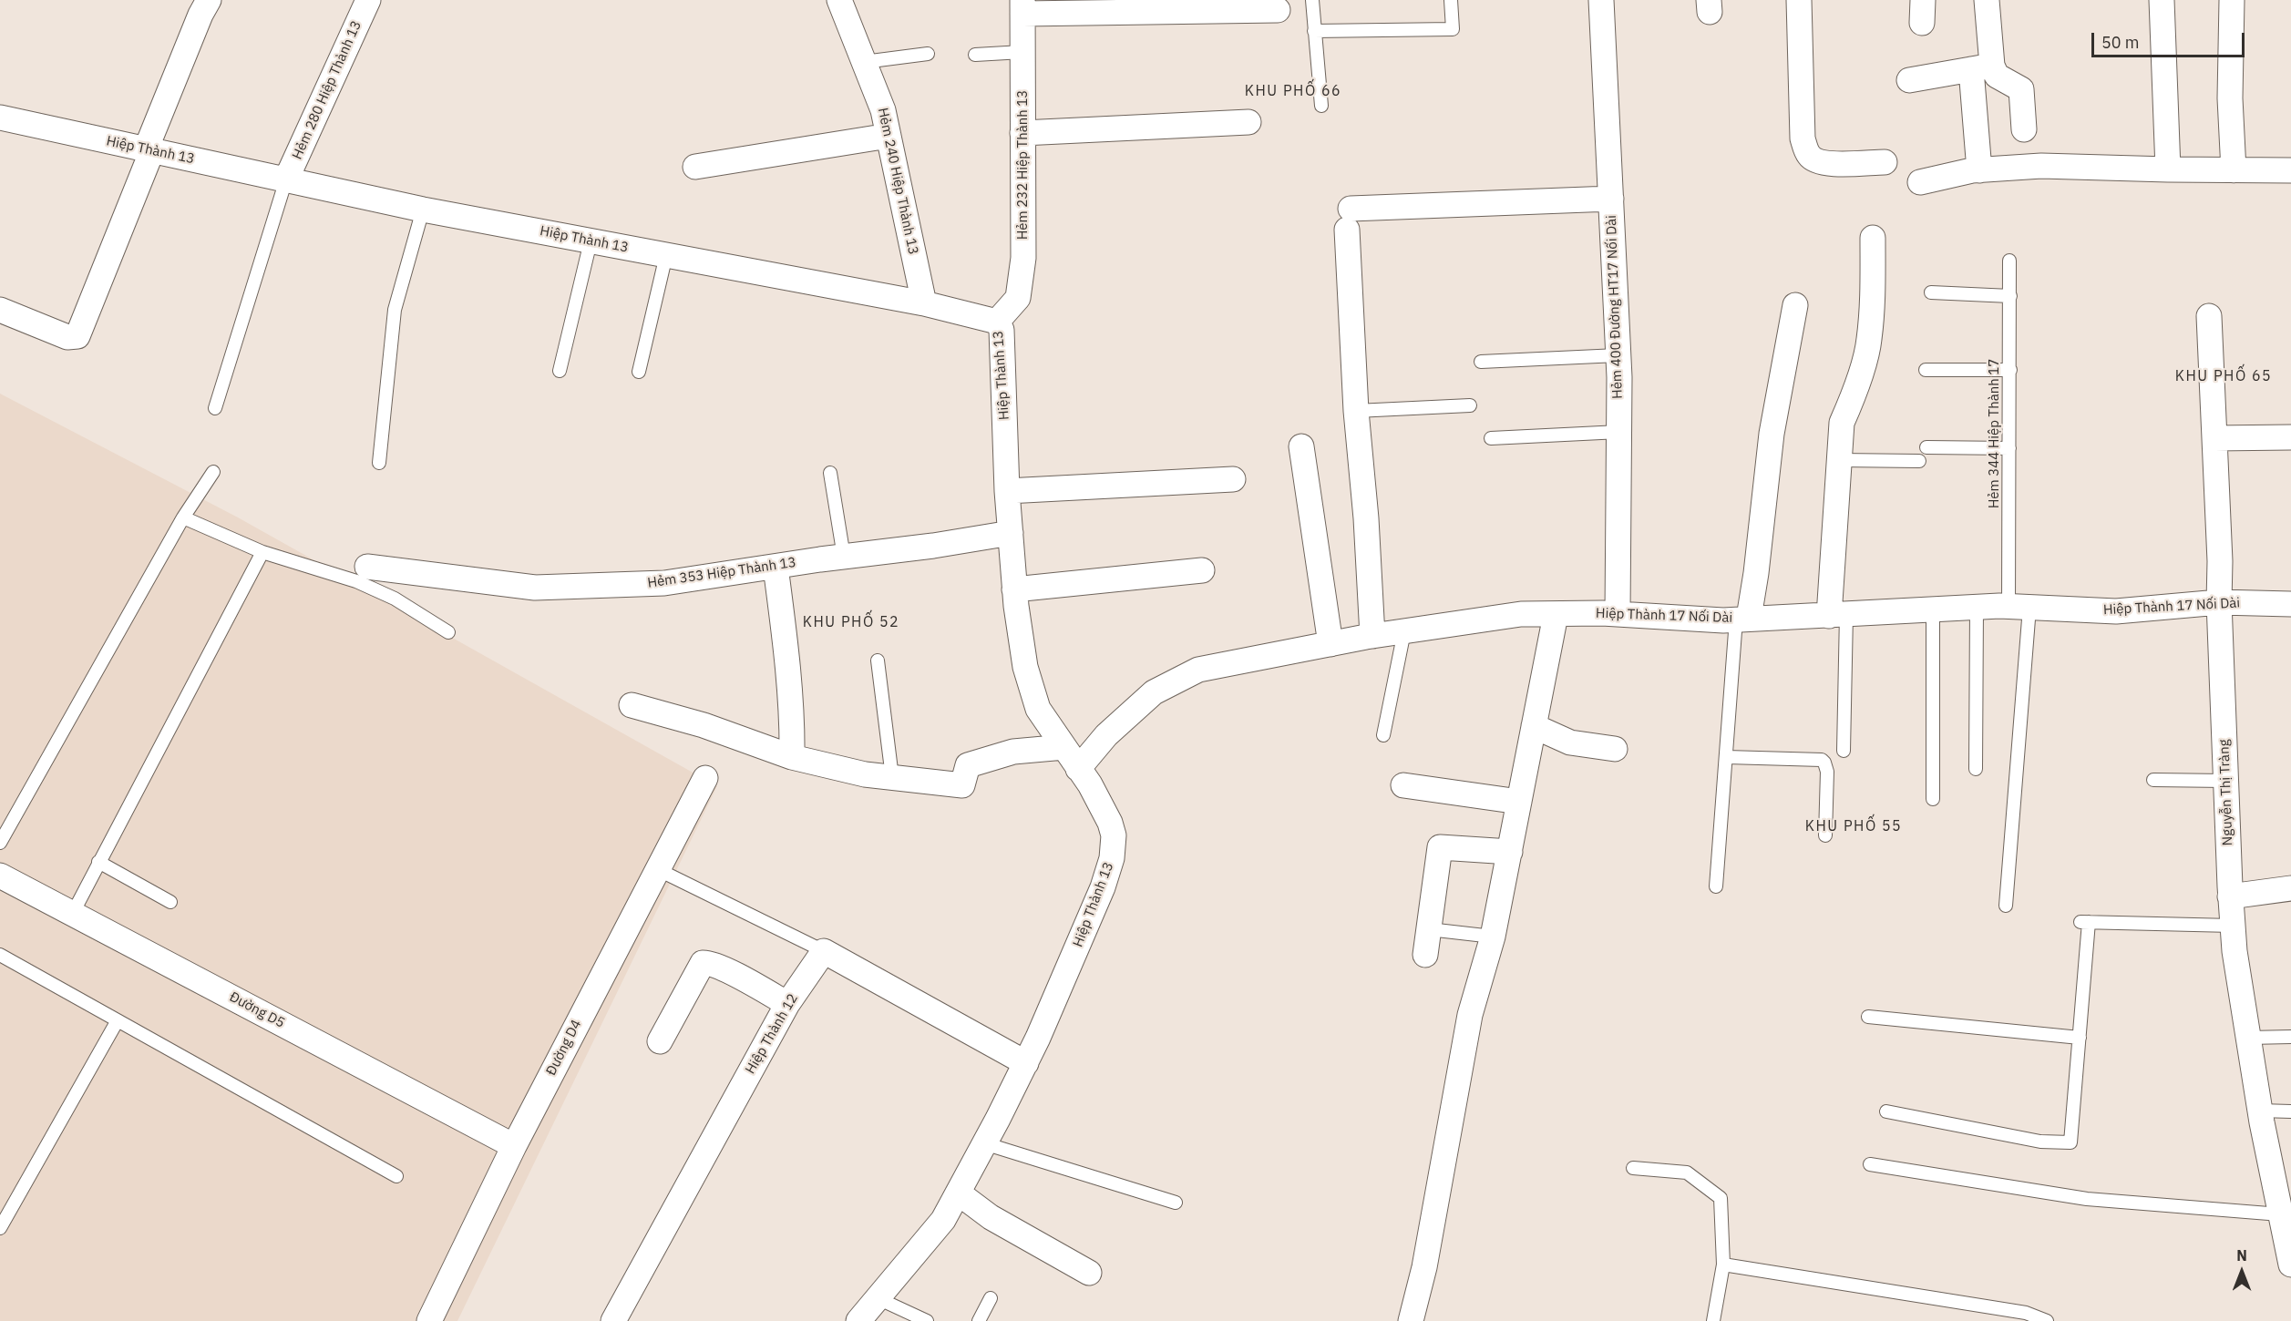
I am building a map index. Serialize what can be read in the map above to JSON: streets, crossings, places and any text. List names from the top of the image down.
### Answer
{
  "streets": {
    "street": [
      "Hẻm 280 Hiệp Thành 13",
      "Hiệp Thành 13",
      "Hẻm 232 Hiệp Thành 13",
      "Hẻm 240 Hiệp Thành 13",
      "Hẻm 400 Đường HT17 Nối Dài",
      "Hẻm 353 Hiệp Thành 13",
      "Hiệp Thành 17 Nối Dài",
      "Nguyễn Thị Tràng",
      "Đường D5",
      "Hiệp Thành 12",
      "Đường D4"
    ],
    "lane": ["Hẻm 344 Hiệp Thành 17"]
  },
  "crossings": [
    ["Hẻm 280 Hiệp Thành 13", "Hiệp Thành 13"],
    ["Hiệp Thành 13", "Hẻm 232 Hiệp Thành 13"],
    ["Hiệp Thành 13", "Hẻm 240 Hiệp Thành 13"],
    ["Hiệp Thành 13", "Hẻm 353 Hiệp Thành 13"],
    ["Hiệp Thành 13", "Hiệp Thành 17 Nối Dài"],
    ["Hẻm 400 Đường HT17 Nối Dài", "Hiệp Thành 17 Nối Dài"],
    ["Hẻm 344 Hiệp Thành 17", "Hiệp Thành 17 Nối Dài"],
    ["Hiệp Thành 17 Nối Dài", "Nguyễn Thị Tràng"],
    ["Đường D5", "Đường D4"]
  ],
  "districts": [
    "KHU PHỐ 66",
    "KHU PHỐ 65",
    "KHU PHỐ 52",
    "KHU PHỐ 55"
  ],
  "scale_bar": "50 m",
  "north": "top"
}
